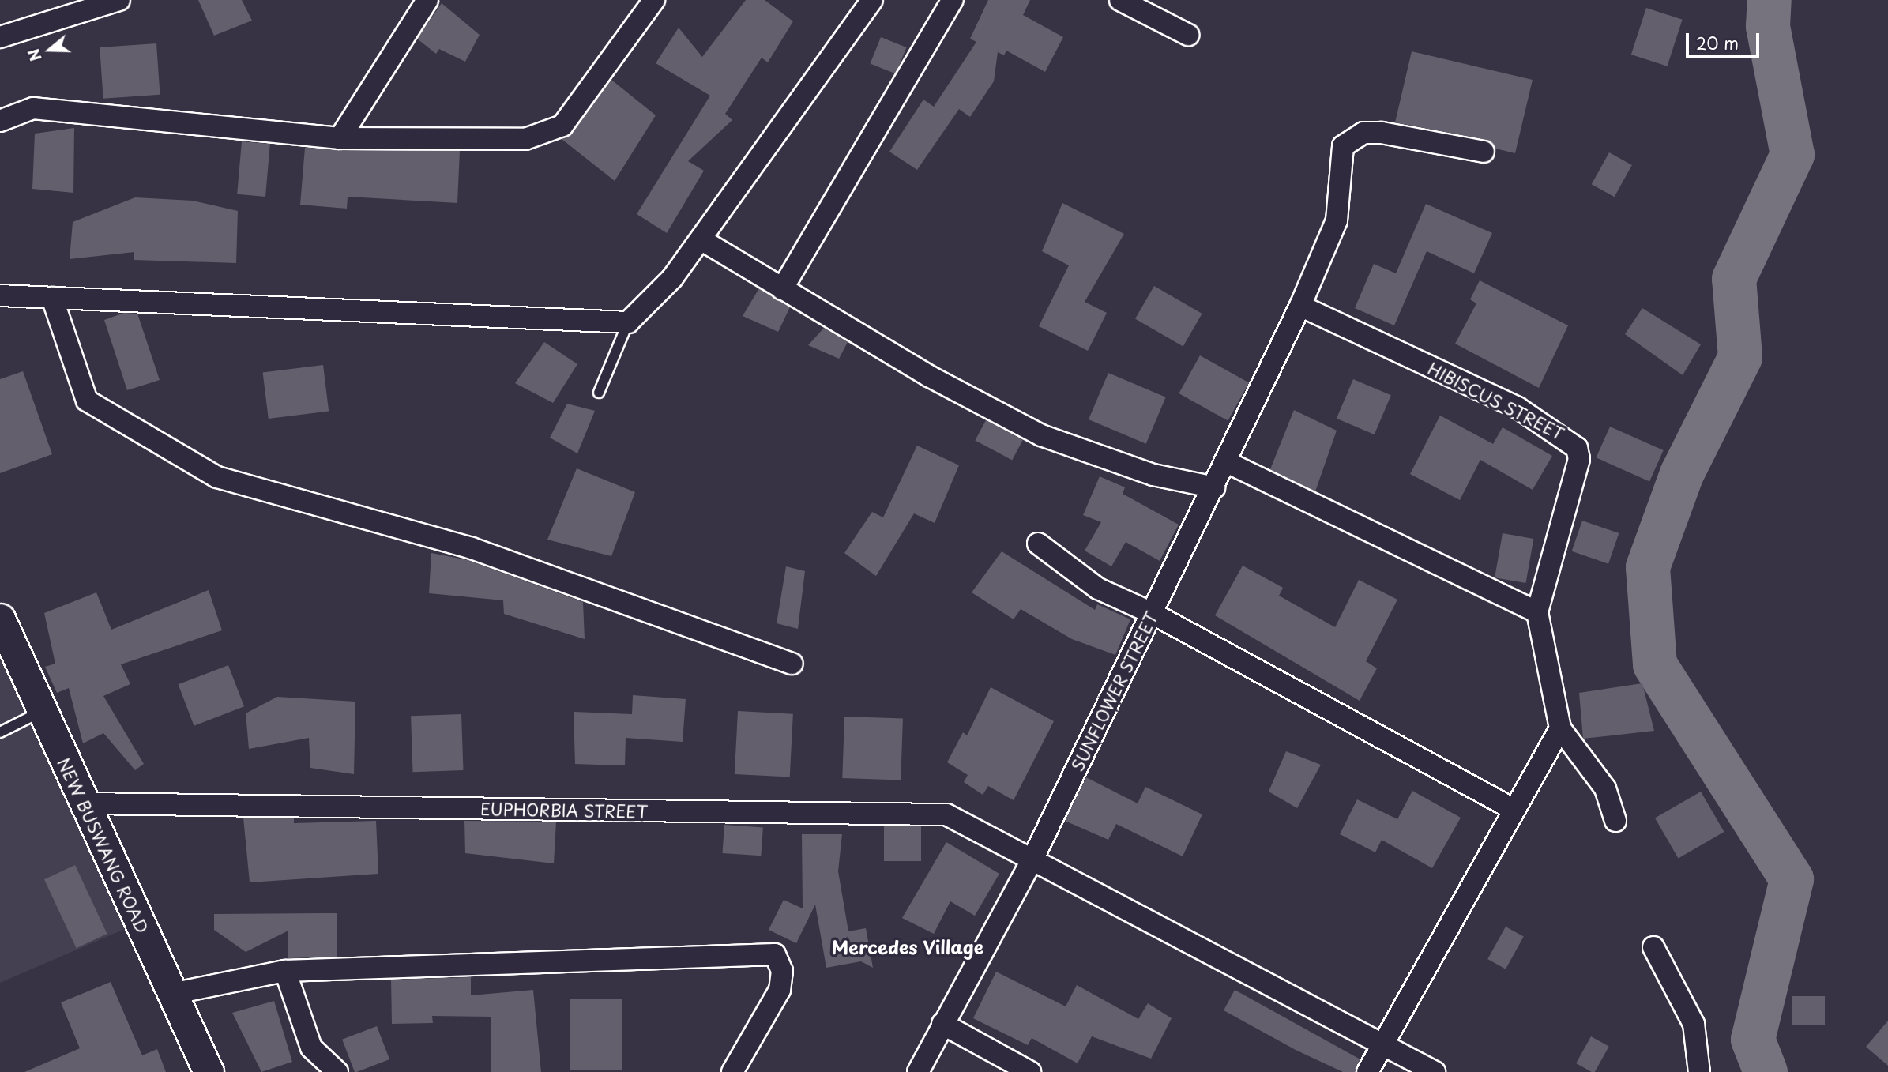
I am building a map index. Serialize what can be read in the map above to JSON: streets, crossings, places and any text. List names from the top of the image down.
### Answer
{
  "streets": {
    "street": [
      "HIBISCUS STREET",
      "SUNFLOWER STREET",
      "EUPHORBIA STREET",
      "NEW BUSWANG ROAD"
    ]
  },
  "crossings": [
    ["HIBISCUS STREET", "SUNFLOWER STREET"],
    ["SUNFLOWER STREET", "EUPHORBIA STREET"],
    ["EUPHORBIA STREET", "NEW BUSWANG ROAD"]
  ],
  "districts": ["Mercedes Village"],
  "scale_bar": "20 m",
  "north": "left"
}
